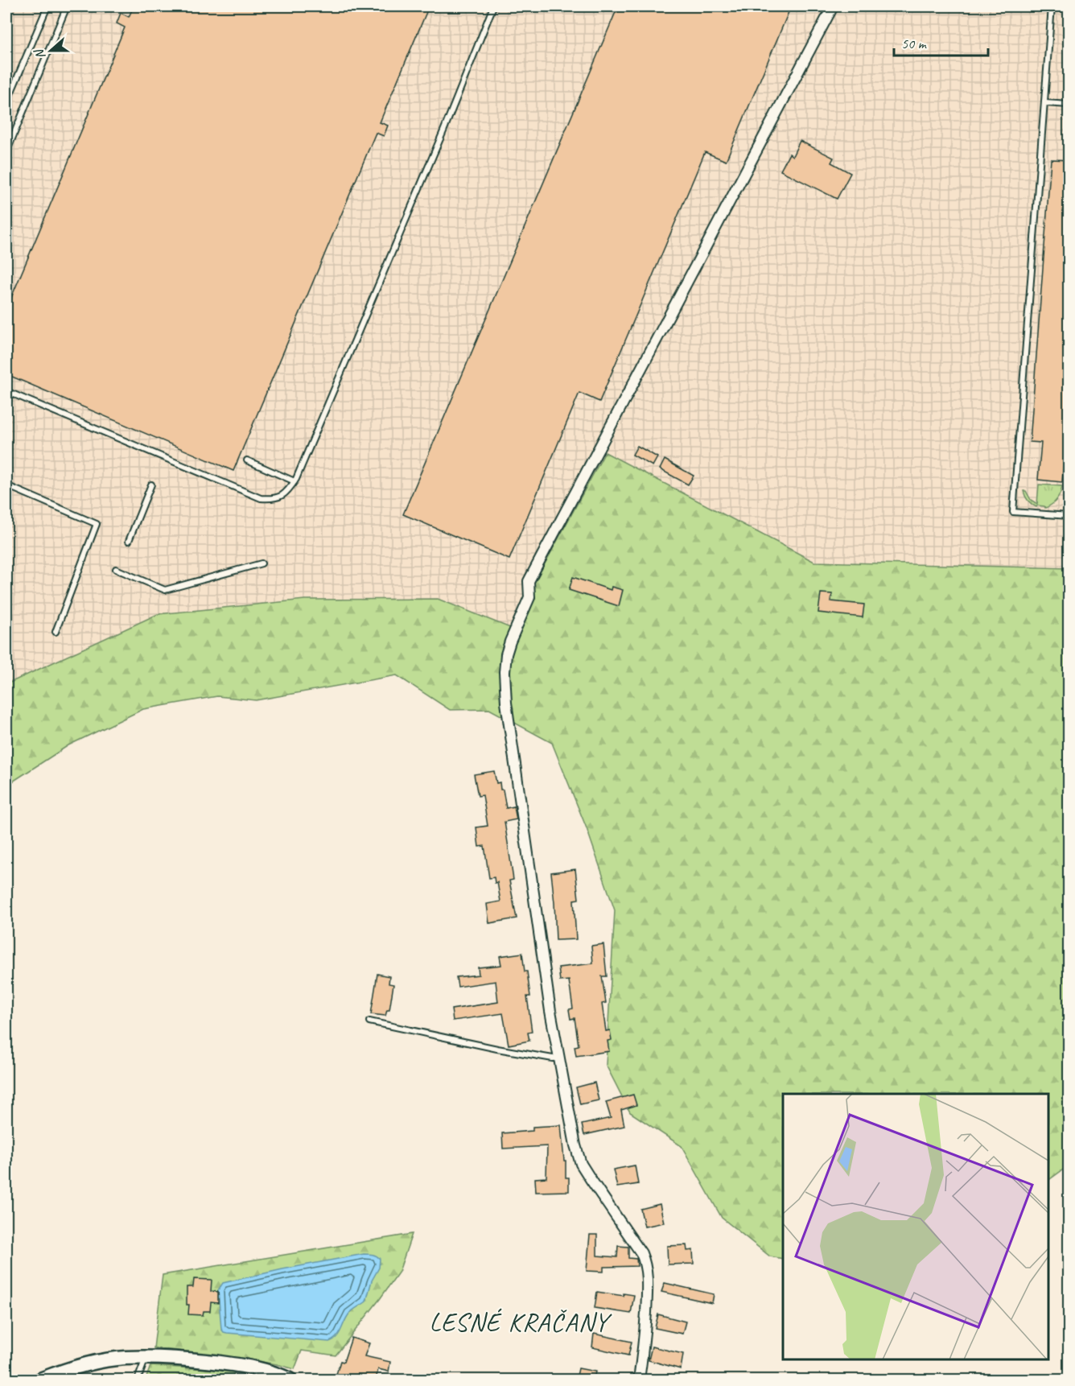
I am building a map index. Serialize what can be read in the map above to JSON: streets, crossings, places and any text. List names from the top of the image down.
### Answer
{
  "districts": ["LESNÉ KRAČANY"],
  "scale_bar": "50 m",
  "north": "left"
}
